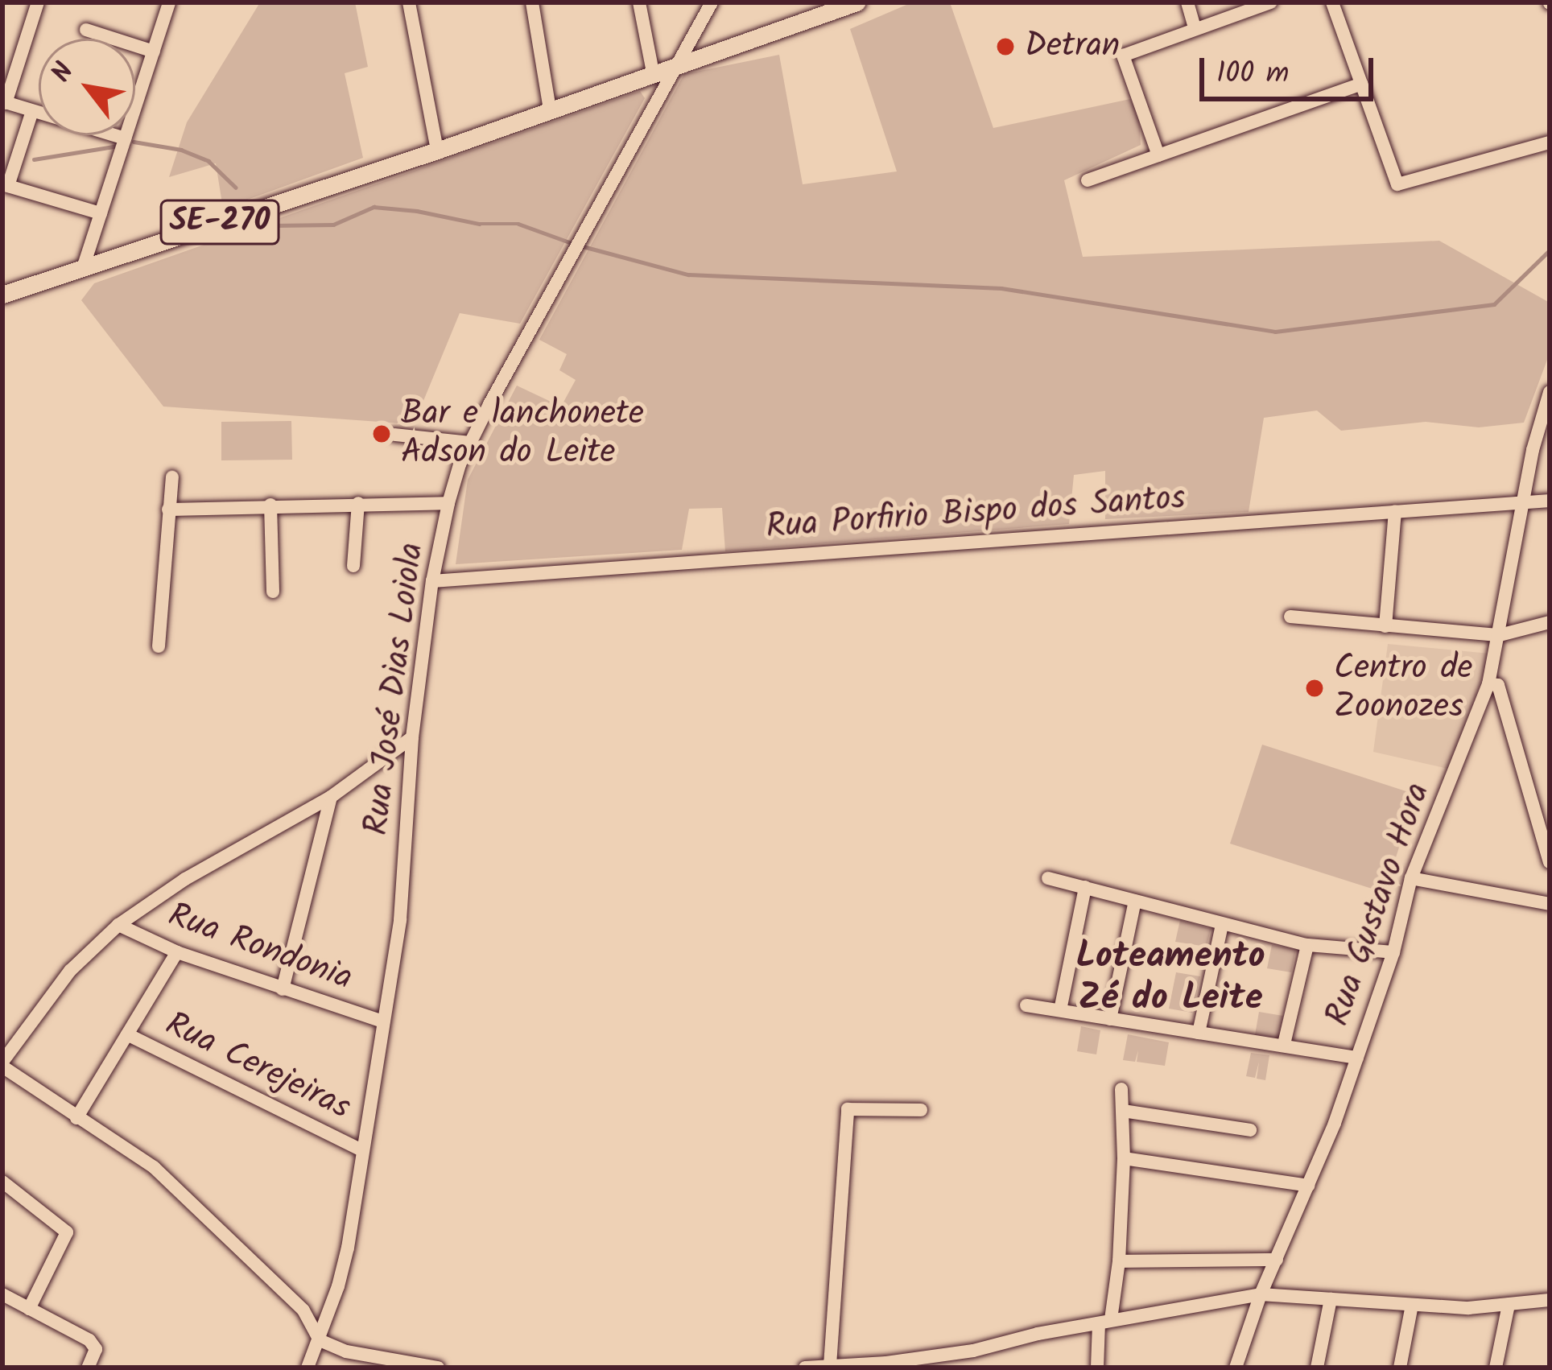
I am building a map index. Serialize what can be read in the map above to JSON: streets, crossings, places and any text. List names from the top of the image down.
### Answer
{
  "streets": {
    "main road": ["SE-270"],
    "street": [
      "Rua Porfirio Bispo dos Santos",
      "Rua José Dias Loiola",
      "Rua Gustavo Hora",
      "Rua Rondonia",
      "Rua Cerejeiras"
    ]
  },
  "crossings": [
    ["SE-270", "Rua José Dias Loiola"],
    ["Rua Porfirio Bispo dos Santos", "Rua José Dias Loiola"],
    ["Rua Porfirio Bispo dos Santos", "Rua Gustavo Hora"],
    ["Rua José Dias Loiola", "Rua Rondonia"],
    ["Rua José Dias Loiola", "Rua Cerejeiras"]
  ],
  "districts": ["Loteamento Zé do Leite"],
  "places": ["Detran", "Bar e lanchonete Adson do Leite", "Centro de Zoonozes"],
  "scale_bar": "100 m",
  "north": "top left"
}
